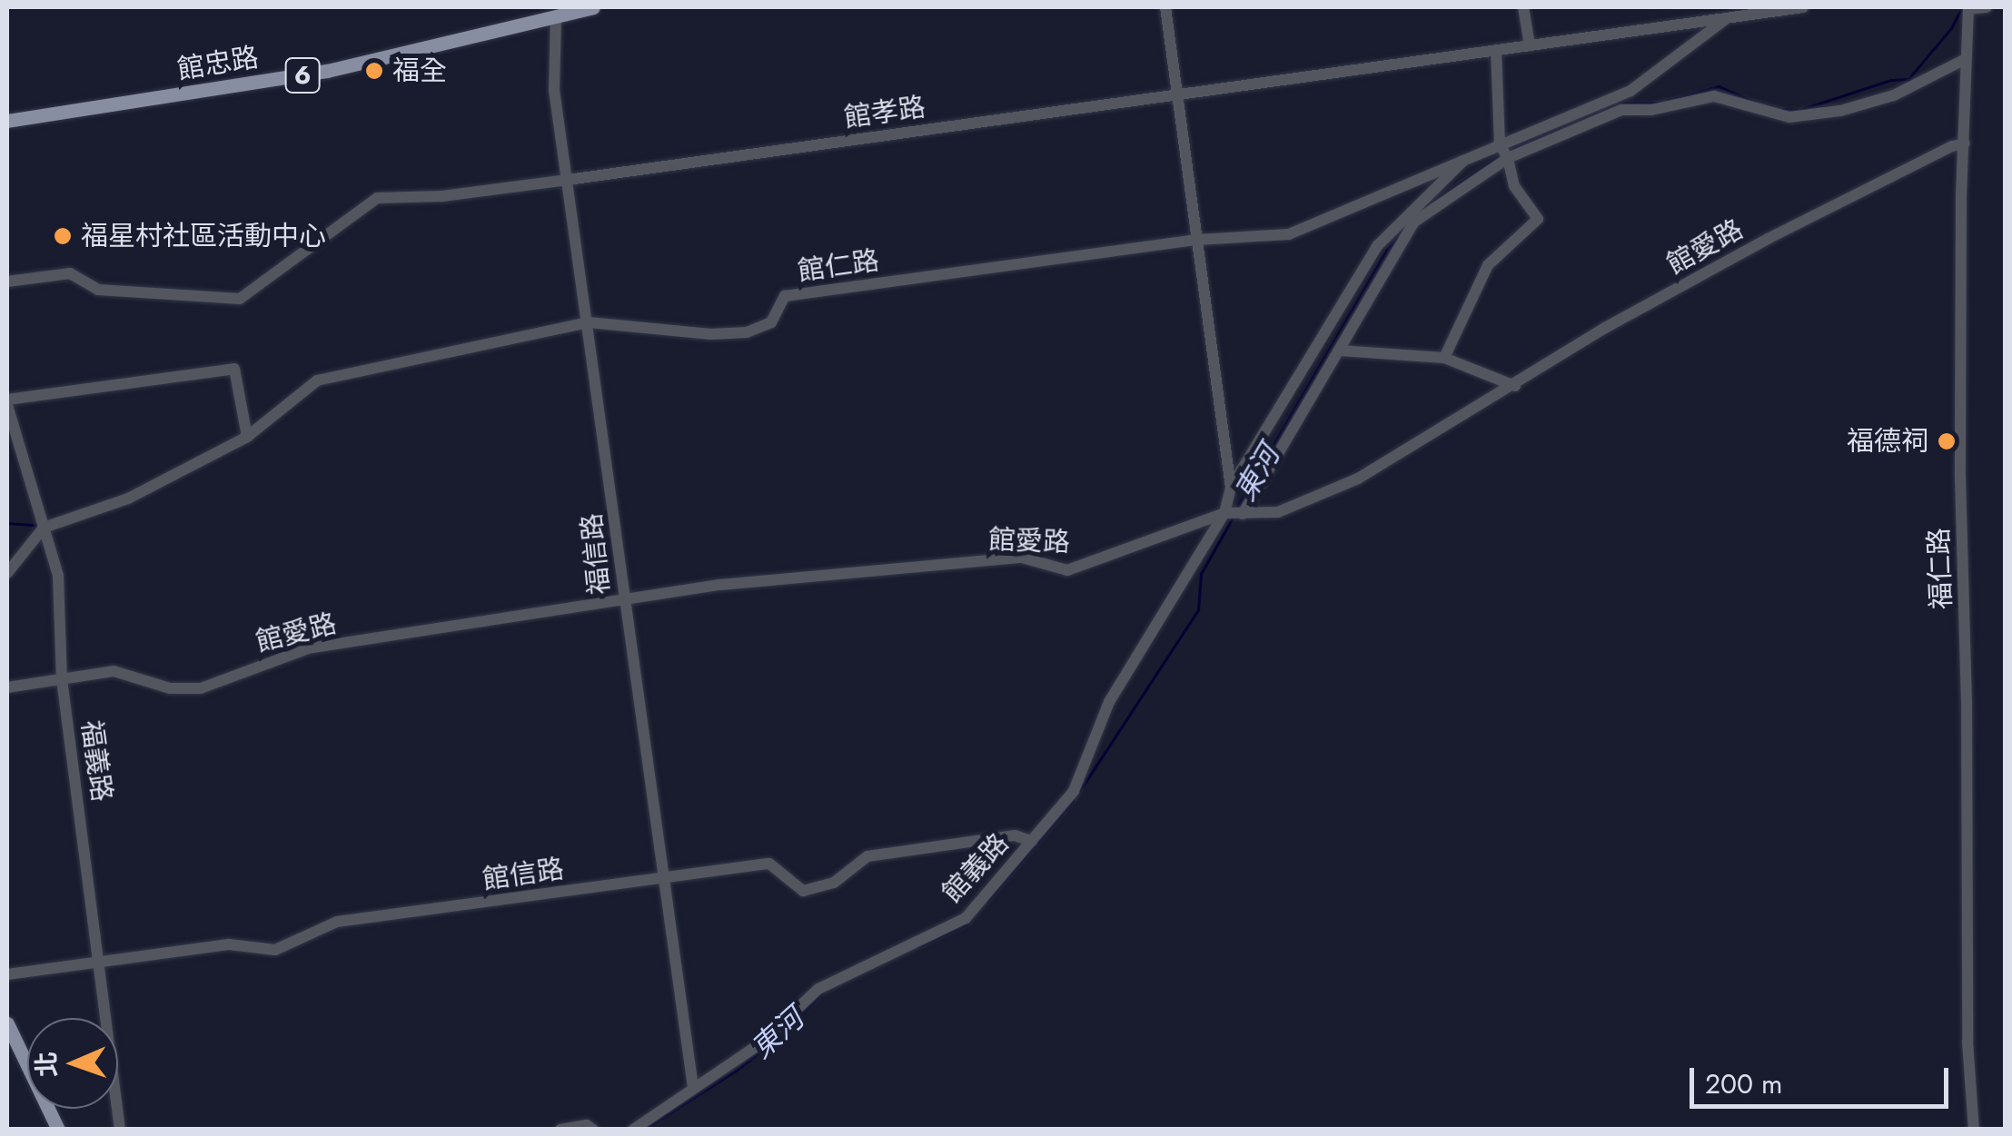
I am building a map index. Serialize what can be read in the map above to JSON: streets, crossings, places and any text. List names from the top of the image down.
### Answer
{
  "streets": {
    "main road": ["館忠路", "6"],
    "street": [
      "館孝路",
      "館愛路",
      "館仁路",
      "福信路",
      "福仁路",
      "福義路",
      "館義路",
      "館信路"
    ]
  },
  "crossings": [
    ["館忠路", "福信路"],
    ["館孝路", "館仁路"],
    ["館孝路", "福信路"],
    ["館愛路", "福信路"],
    ["館愛路", "福仁路"],
    ["館愛路", "福義路"],
    ["館愛路", "館義路"],
    ["館仁路", "福信路"],
    ["館仁路", "福義路"],
    ["福信路", "館義路"],
    ["福信路", "館信路"],
    ["福義路", "館信路"],
    ["館義路", "館信路"]
  ],
  "water": ["東河"],
  "places": ["福全", "福星村社區活動中心", "福德祠"],
  "scale_bar": "200 m",
  "north": "left"
}
